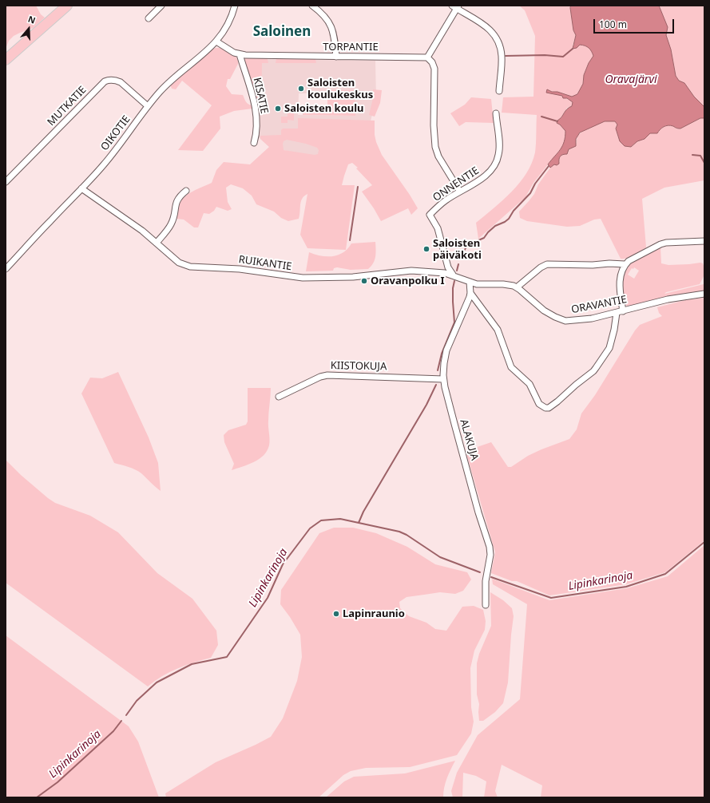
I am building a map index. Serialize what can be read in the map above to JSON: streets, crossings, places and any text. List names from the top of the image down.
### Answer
{
  "streets": {
    "street": [
      "TORPANTIE",
      "KISATIE",
      "MUTKATIE",
      "OIKOTIE",
      "ONNENTIE",
      "RUIKANTIE",
      "ORAVANTIE",
      "KIISTOKUJA",
      "ALAKUJA"
    ]
  },
  "crossings": [
    ["TORPANTIE", "KISATIE"],
    ["TORPANTIE", "OIKOTIE"],
    ["MUTKATIE", "OIKOTIE"],
    ["OIKOTIE", "RUIKANTIE"],
    ["ONNENTIE", "RUIKANTIE"],
    ["RUIKANTIE", "ORAVANTIE"],
    ["RUIKANTIE", "ALAKUJA"],
    ["ORAVANTIE", "ALAKUJA"],
    ["KIISTOKUJA", "ALAKUJA"]
  ],
  "districts": ["Saloinen"],
  "water": ["Oravajärvi", "Lipinkarinoja"],
  "places": [
    "Saloisten koulukeskus",
    "Saloisten koulu",
    "Saloisten päiväkoti",
    "Oravanpolku I",
    "Lapinraunio"
  ],
  "scale_bar": "100 m",
  "north": "top"
}
